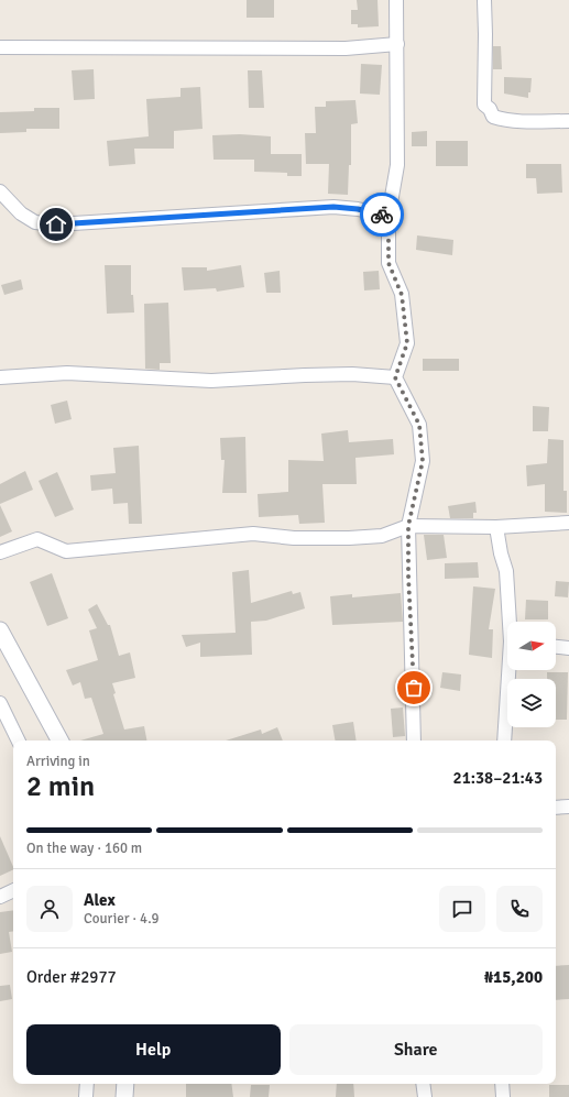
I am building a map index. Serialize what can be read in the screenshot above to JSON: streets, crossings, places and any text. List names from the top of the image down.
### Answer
{
  "north": "right",
  "page": {
    "heading": ["2 min", "Arriving in", "21:38–21:43"],
    "panel": [
      "Alex",
      "Courier · 4.9",
      "Order #2977",
      "₦15,200"
    ],
    "bar": "On the way · 160 m",
    "buttons": ["Help", "Share"]
  }
}
